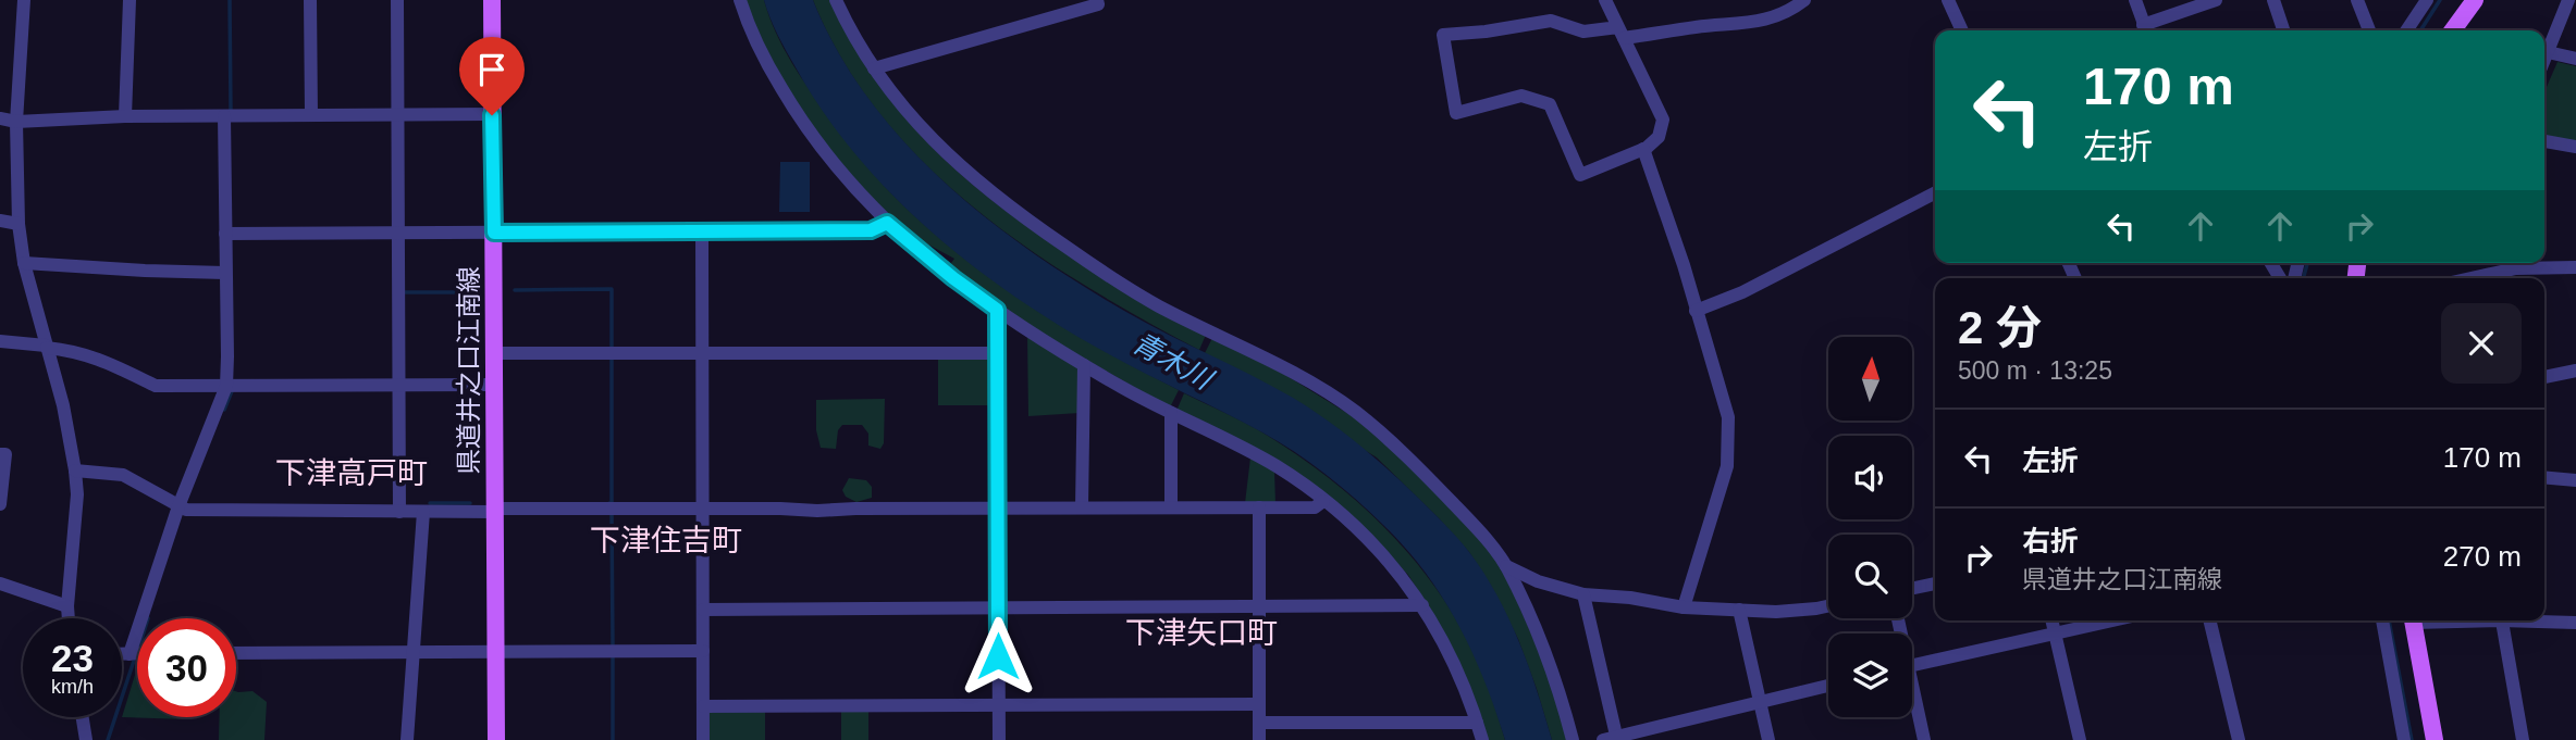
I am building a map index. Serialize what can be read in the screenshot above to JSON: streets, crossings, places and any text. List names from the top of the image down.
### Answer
{
  "streets": {
    "main road": ["県道井之口江南線"]
  },
  "districts": ["下津高戸町", "下津住吉町", "下津矢口町"],
  "water": ["青木川"],
  "north": "top",
  "page": {
    "turn": ["170 m", "左折"],
    "heading": ["2 分", "500 m · 13:25"],
    "list": [
      {
        "name": "左折",
        "value": "170 m"
      },
      {
        "name": "右折",
        "note": "県道井之口江南線",
        "value": "270 m"
      }
    ],
    "speed": "23 km/h",
    "limit": "30"
  }
}
